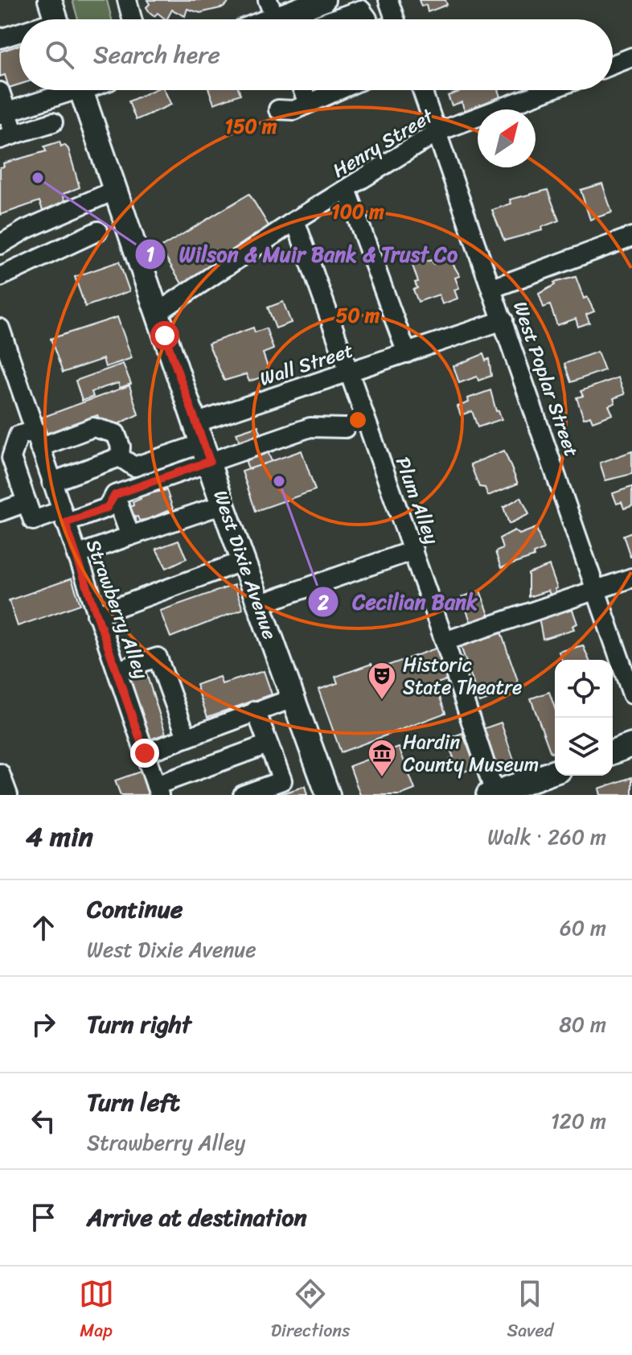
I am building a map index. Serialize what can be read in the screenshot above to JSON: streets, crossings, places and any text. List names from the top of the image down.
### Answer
{
  "streets": {
    "main road": ["West Dixie Avenue"],
    "street": [
      "Henry Street",
      "Wall Street",
      "West Poplar Street",
      "Plum Alley",
      "Strawberry Alley"
    ]
  },
  "crossings": [
    ["Henry Street", "West Poplar Street"],
    ["Henry Street", "Plum Alley"],
    ["Henry Street", "West Dixie Avenue"],
    ["Wall Street", "West Poplar Street"],
    ["Wall Street", "Plum Alley"],
    ["Wall Street", "West Dixie Avenue"]
  ],
  "places": {
    "other": ["Wilson & Muir Bank & Trust Co", "Cecilian Bank"],
    "theatre": ["Historic State Theatre"],
    "museum": ["Hardin County Museum"]
  },
  "north": "top right",
  "page": {
    "search": "Search here",
    "heading": ["4 min", "Walk · 260 m"],
    "list": [
      ["Continue", "West Dixie Avenue", "60 m"],
      ["Turn right", "80 m"],
      ["Turn left", "Strawberry Alley", "120 m"],
      "Arrive at destination"
    ],
    "nav": ["Map", "Directions", "Saved"]
  },
  "rings": ["150 m", "100 m", "50 m"]
}
